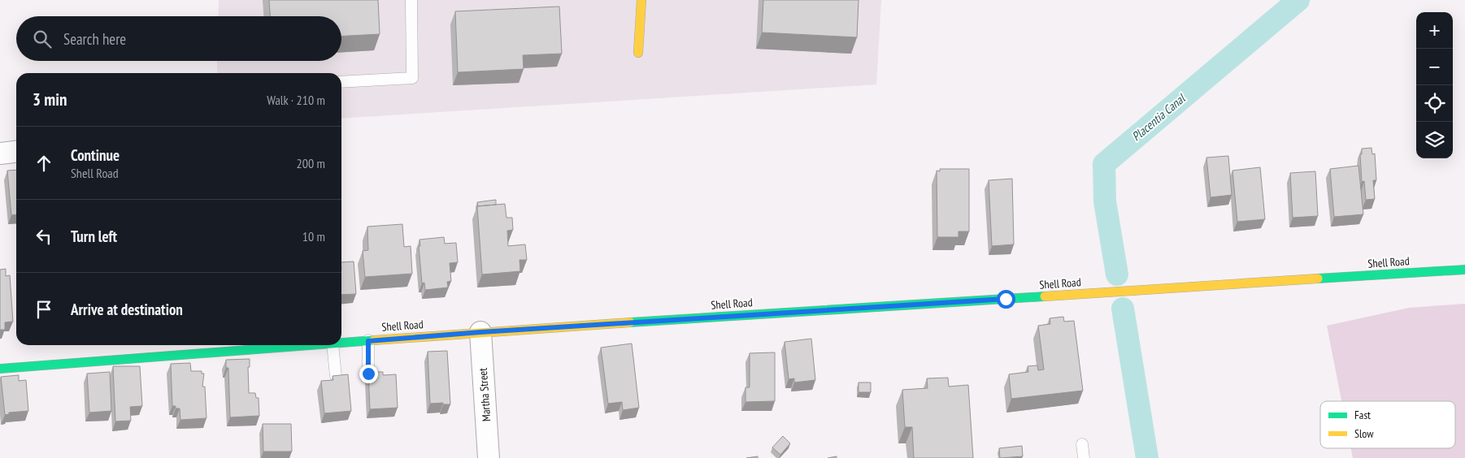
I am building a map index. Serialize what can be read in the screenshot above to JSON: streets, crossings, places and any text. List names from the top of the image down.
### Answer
{
  "streets": {
    "street": ["Shell Road", "Martha Street"]
  },
  "crossings": [
    ["Shell Road", "Martha Street"]
  ],
  "water": ["Placentia Canal"],
  "legend": ["Fast", "Slow"],
  "page": {
    "map_buttons": ["+", "−"],
    "search": "Search here",
    "heading": ["3 min", "Walk · 210 m"],
    "list": [
      ["Continue", "Shell Road", "200 m"],
      ["Turn left", "10 m"],
      "Arrive at destination"
    ]
  }
}
